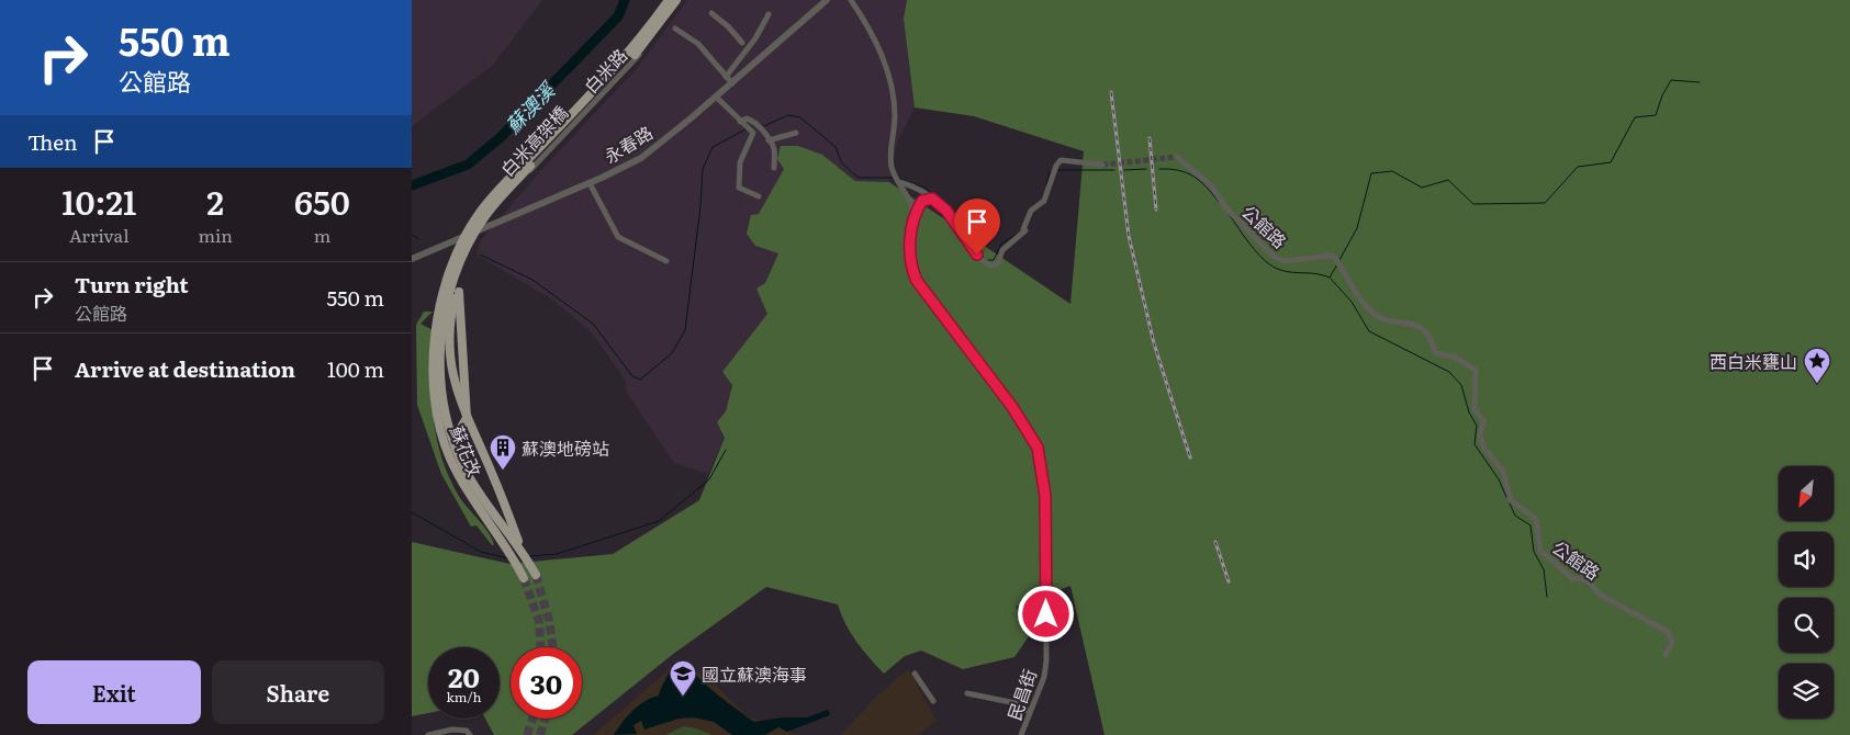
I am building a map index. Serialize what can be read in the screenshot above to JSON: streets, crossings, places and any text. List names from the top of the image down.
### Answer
{
  "streets": {
    "main road": ["白米高架橋", "蘇花改"],
    "street": [
      "白米路",
      "永春路",
      "公館路",
      "民昌街"
    ]
  },
  "crossings": [
    ["白米路", "白米高架橋"],
    ["白米路", "永春路"],
    ["白米高架橋", "蘇花改"]
  ],
  "water": ["蘇澳溪"],
  "places": {
    "place": ["西白米甕山"],
    "building": ["蘇澳地磅站"],
    "school or university": ["國立蘇澳海事"]
  },
  "north": "bottom left",
  "page": {
    "turn": ["550 m", "公館路"],
    "then": "Then",
    "eta": [
      "10:21",
      "Arrival",
      "2",
      "min",
      "650",
      "m"
    ],
    "list": [
      {
        "name": "Turn right",
        "note": "公館路",
        "value": "550 m"
      },
      {
        "name": "Arrive at destination",
        "value": "100 m"
      }
    ],
    "speed": "20 km/h",
    "limit": "30",
    "buttons": ["Exit", "Share"]
  }
}
